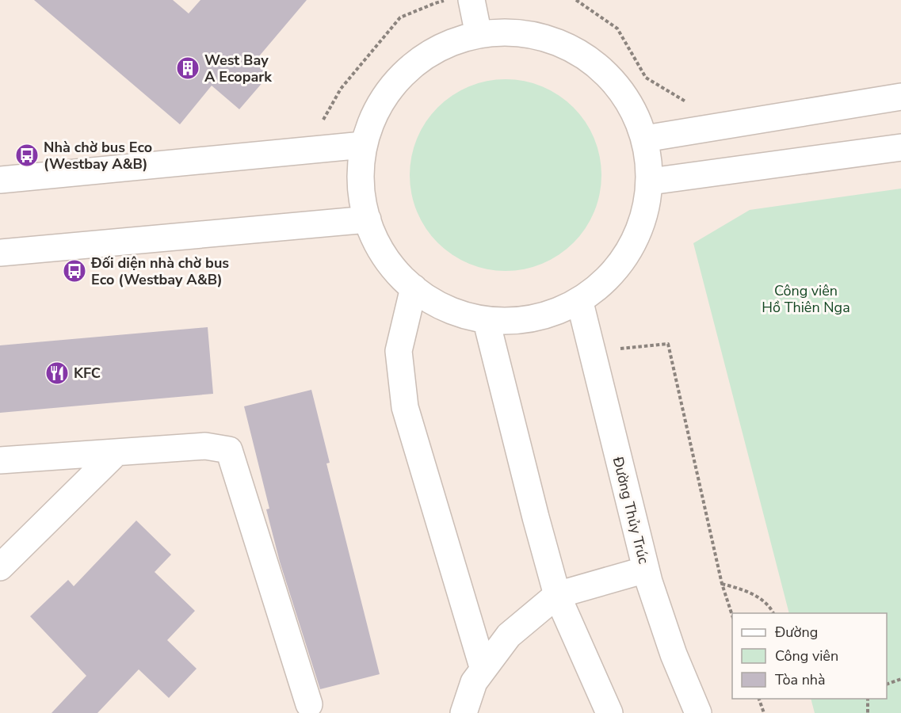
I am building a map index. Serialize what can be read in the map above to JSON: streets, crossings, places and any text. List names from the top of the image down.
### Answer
{
  "streets": {
    "street": ["Đường Thủy Trúc"]
  },
  "parks": ["Công viên Hồ Thiên Nga"],
  "places": {
    "building": ["West Bay A Ecopark"],
    "bus stop": ["Nhà chờ bus Eco (Westbay A&B)", "Đối diện nhà chờ bus Eco (Westbay A&B)"],
    "restaurant": ["KFC"]
  },
  "legend": ["Đường", "Công viên", "Tòa nhà"]
}
